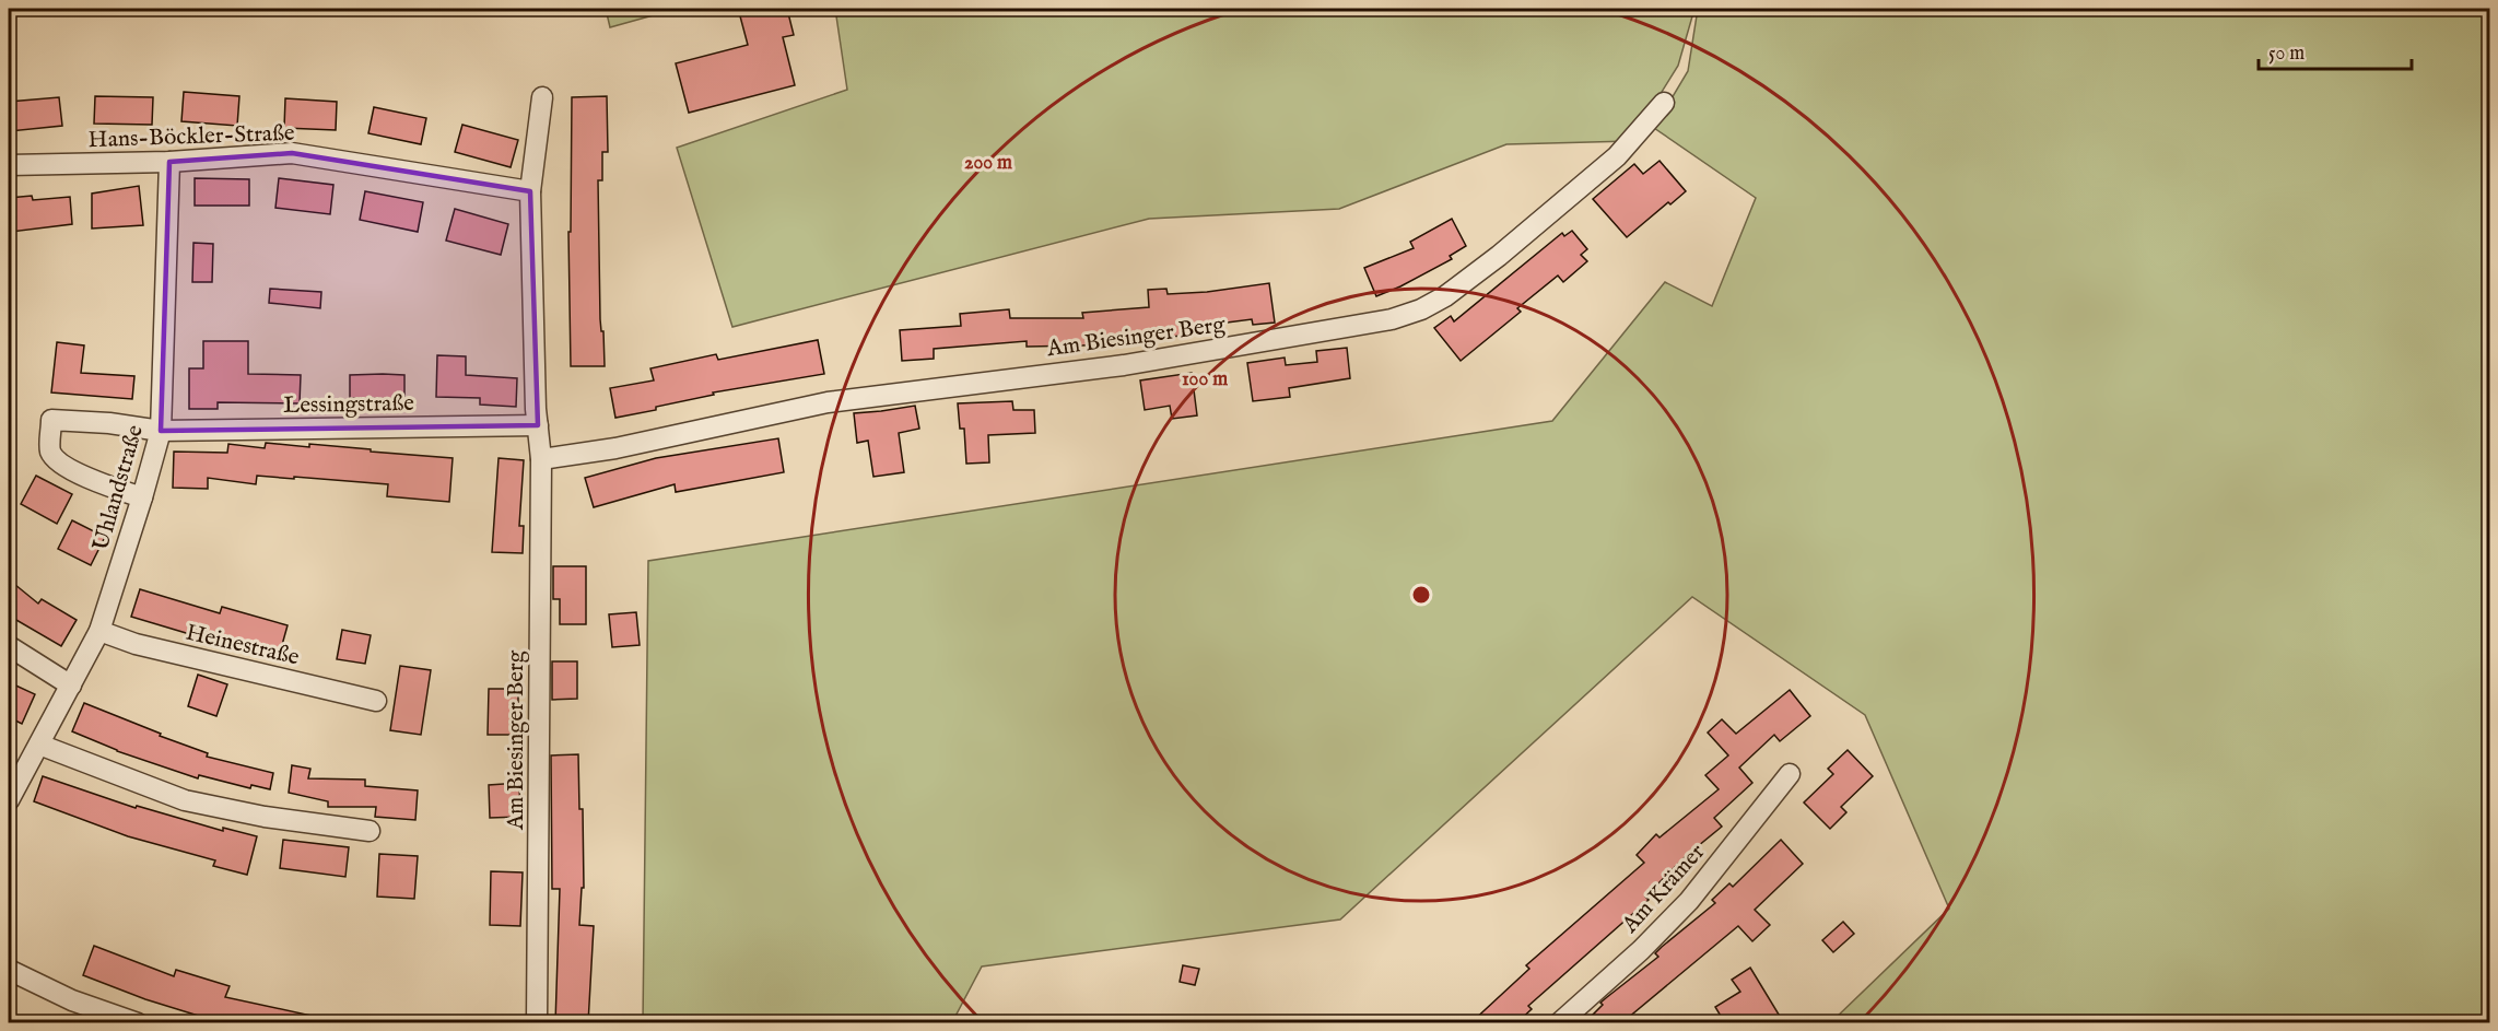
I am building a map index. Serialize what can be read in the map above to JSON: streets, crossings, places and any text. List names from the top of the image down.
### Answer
{
  "streets": {
    "street": [
      "Hans-Böckler-Straße",
      "Am Biesinger Berg",
      "Lessingstraße",
      "Uhlandstraße",
      "Heinestraße",
      "Am Krämer"
    ]
  },
  "crossings": [
    ["Hans-Böckler-Straße", "Uhlandstraße"],
    ["Am Biesinger Berg", "Lessingstraße"],
    ["Lessingstraße", "Uhlandstraße"],
    ["Uhlandstraße", "Heinestraße"]
  ],
  "scale_bar": "50 m",
  "rings": ["200 m", "100 m"]
}
